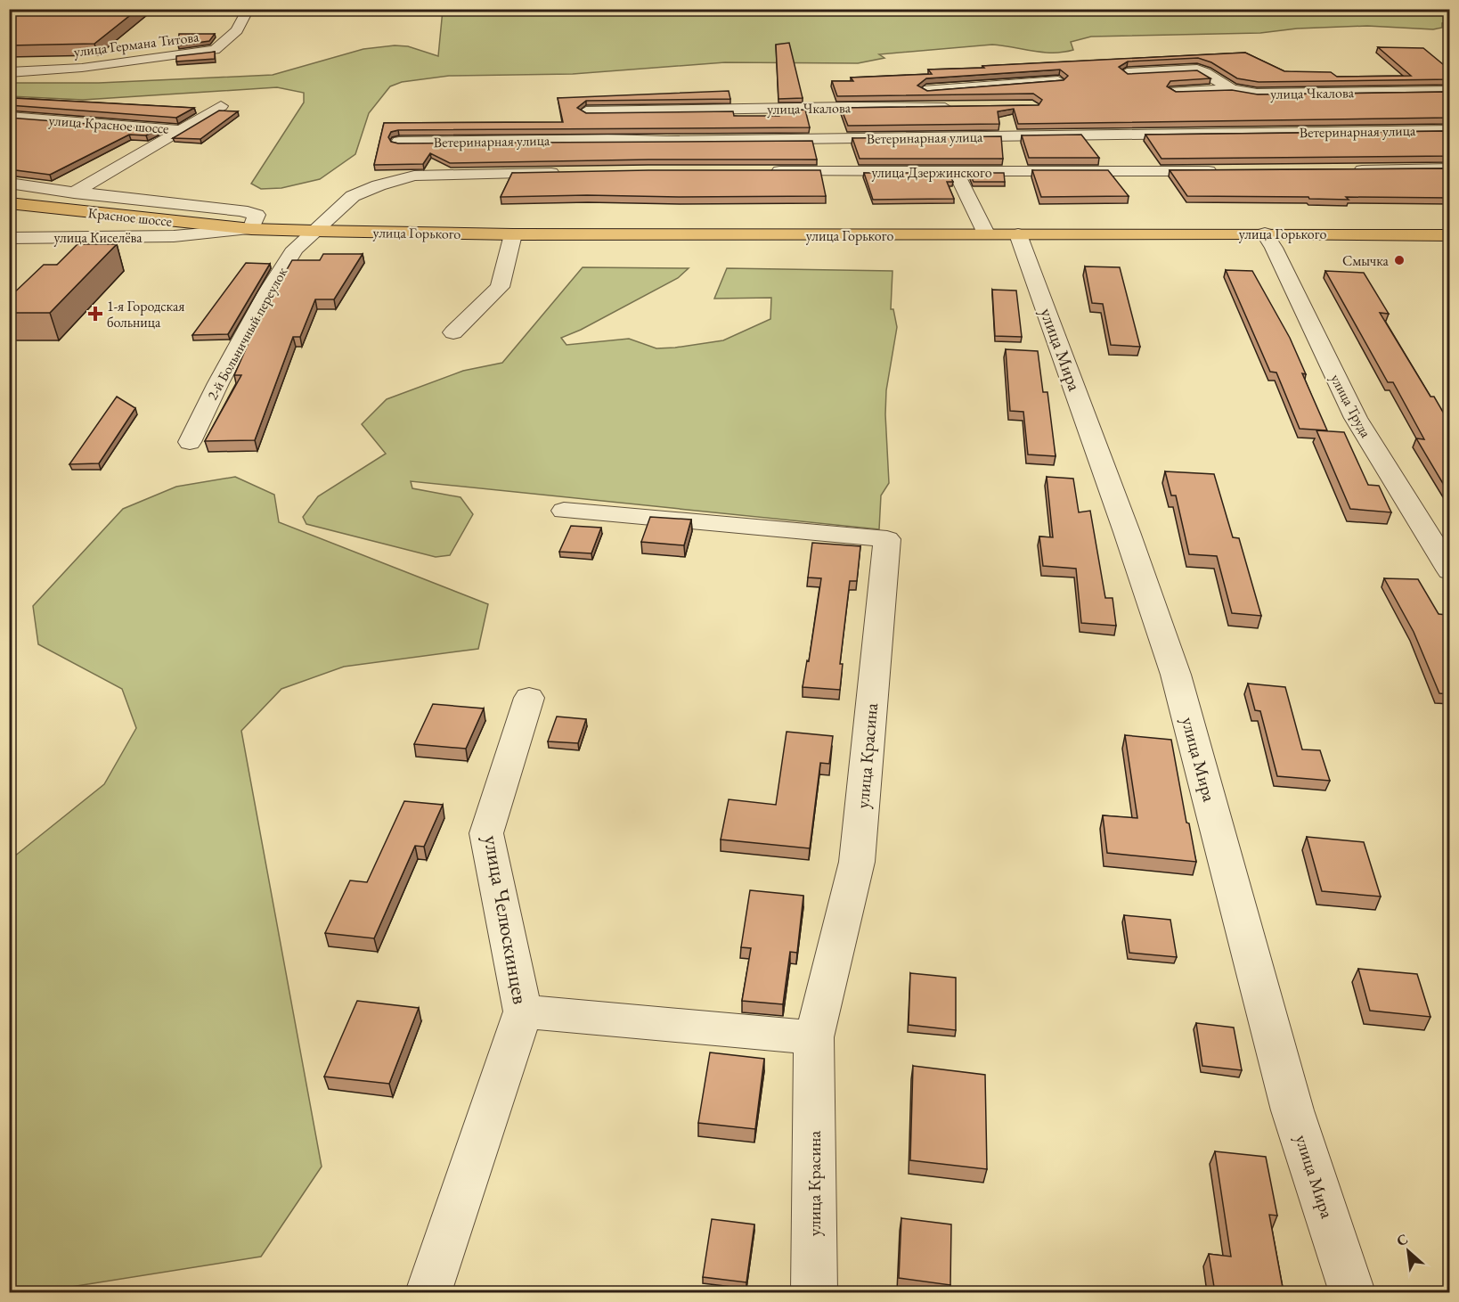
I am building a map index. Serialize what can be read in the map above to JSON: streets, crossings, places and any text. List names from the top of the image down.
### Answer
{
  "streets": {
    "main road": ["Красное шоссе", "улица Горького"],
    "street": [
      "улица Германа Титова",
      "улица Чкалова",
      "улица Красное шоссе",
      "Ветеринарная улица",
      "улица Дзержинского",
      "улица Киселёва",
      "2-й Больничный переулок",
      "улица Мира",
      "улица Труда",
      "улица Красина",
      "улица Челюскинцев"
    ]
  },
  "crossings": [
    ["улица Дзержинского", "улица Мира"],
    ["Красное шоссе", "улица Горького"],
    ["Красное шоссе", "улица Киселёва"],
    ["улица Горького", "улица Киселёва"],
    ["улица Горького", "2-й Больничный переулок"],
    ["улица Горького", "улица Мира"],
    ["улица Горького", "улица Труда"]
  ],
  "places": {
    "other": ["Смычка"],
    "health": ["1-я Городская больница"]
  },
  "north": "top left"
}
